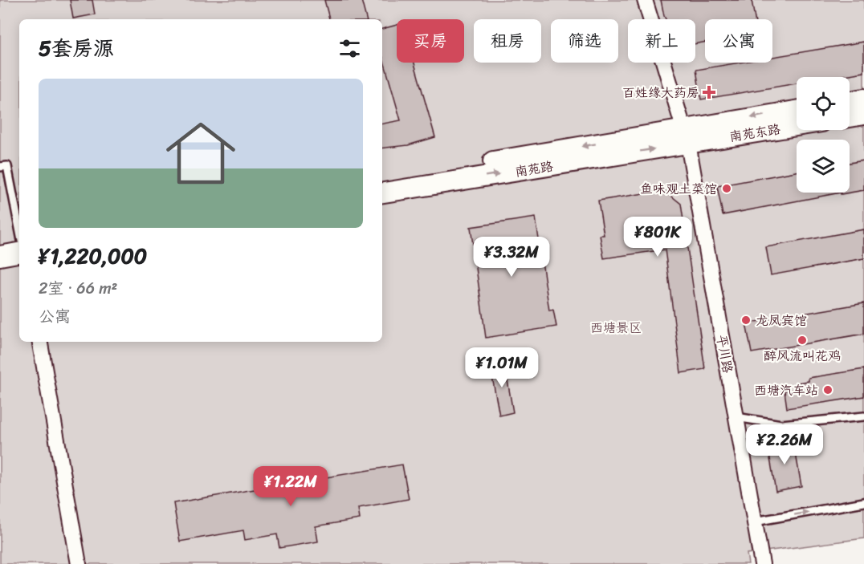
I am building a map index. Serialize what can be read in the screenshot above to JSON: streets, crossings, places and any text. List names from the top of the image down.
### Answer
{
  "streets": {
    "main road": ["南苑东路", "南苑路"],
    "street": ["平川路"]
  },
  "crossings": [
    ["南苑东路", "南苑路"],
    ["南苑东路", "平川路"],
    ["南苑路", "平川路"]
  ],
  "parks": ["西塘景区"],
  "places": {
    "health": ["百姓缘大药房"],
    "other": [
      "鱼味观土菜馆",
      "龙凤宾馆",
      "醉风流叫花鸡",
      "西塘汽车站"
    ]
  },
  "page": {
    "chip": [
      "买房",
      "租房",
      "筛选",
      "新上",
      "公寓"
    ],
    "heading": "5套房源",
    "list": [
      {
        "name": "¥1,220,000",
        "note": "2室 · 66 m² · 公寓"
      }
    ],
    "price": [
      "¥801K",
      "¥3.32M",
      "¥1.01M",
      "¥2.26M",
      "¥1.22M"
    ]
  }
}
